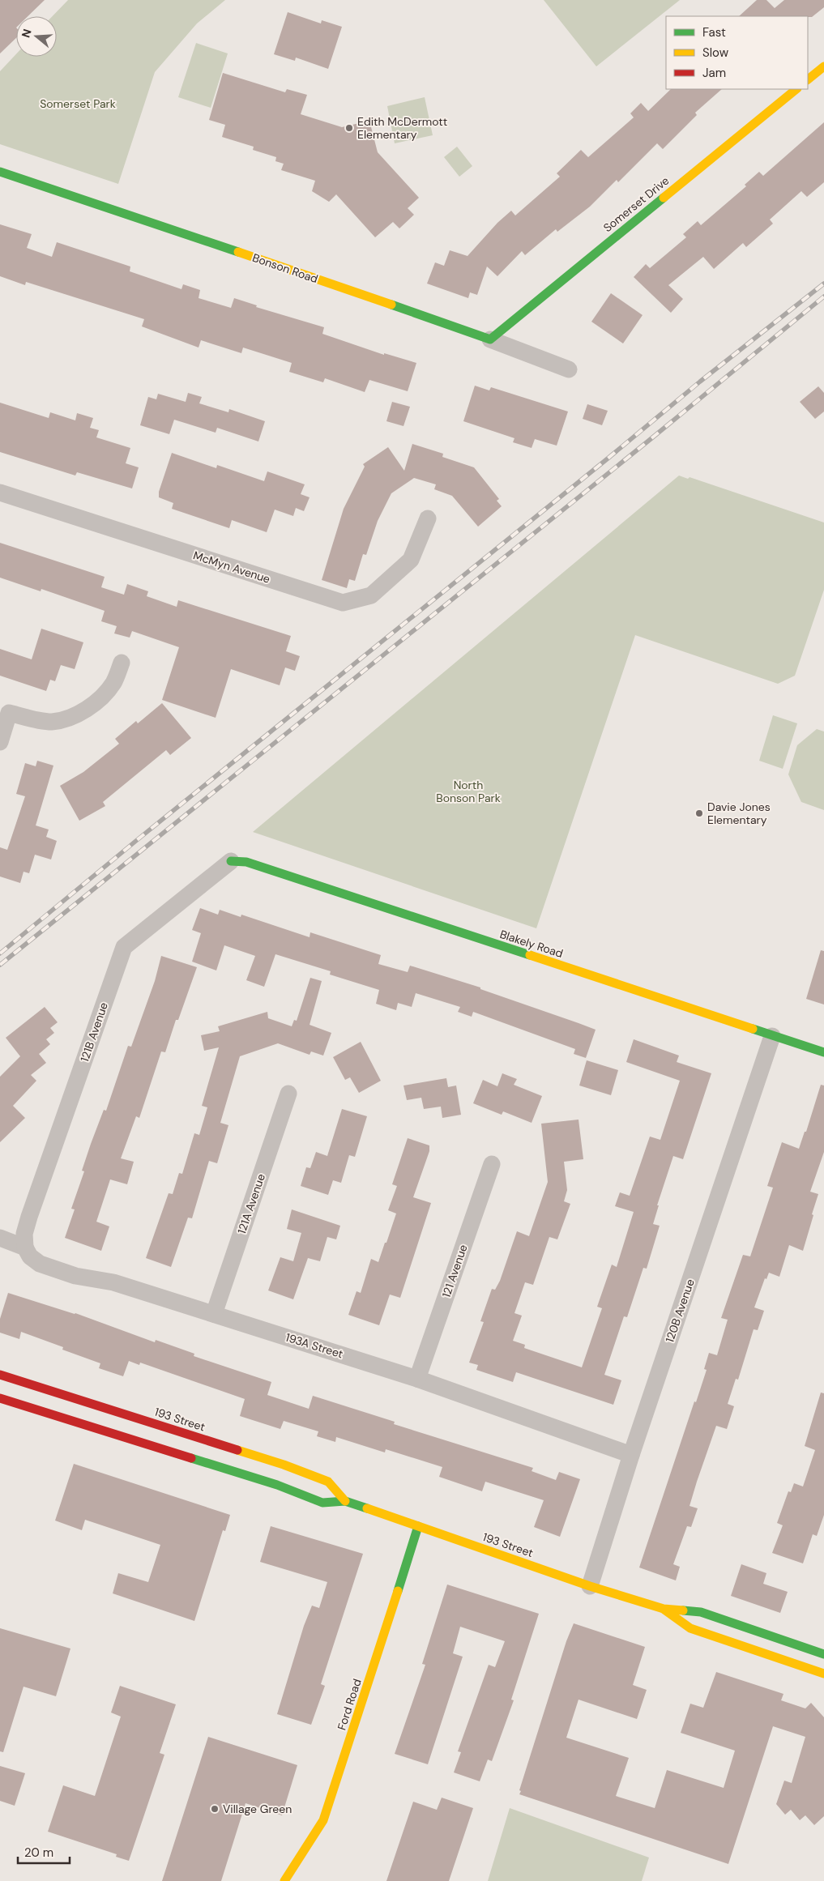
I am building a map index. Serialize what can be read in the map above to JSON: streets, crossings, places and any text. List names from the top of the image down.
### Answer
{
  "streets": {
    "street": [
      "Somerset Drive",
      "Bonson Road",
      "McMyn Avenue",
      "Blakely Road",
      "121B Avenue",
      "121A Avenue",
      "121 Avenue",
      "120B Avenue",
      "193A Street",
      "193 Street",
      "Ford Road"
    ]
  },
  "crossings": [
    ["Somerset Drive", "Bonson Road"],
    ["Blakely Road", "121B Avenue"],
    ["Blakely Road", "120B Avenue"],
    ["121B Avenue", "193A Street"],
    ["121A Avenue", "193A Street"],
    ["121 Avenue", "193A Street"],
    ["120B Avenue", "193A Street"],
    ["120B Avenue", "193 Street"],
    ["193 Street", "Ford Road"]
  ],
  "parks": ["Somerset Park", "North Bonson Park"],
  "places": ["Edith McDermott Elementary", "Davie Jones Elementary", "Village Green"],
  "legend": ["Fast", "Slow", "Jam"],
  "scale_bar": "20 m",
  "north": "left"
}
